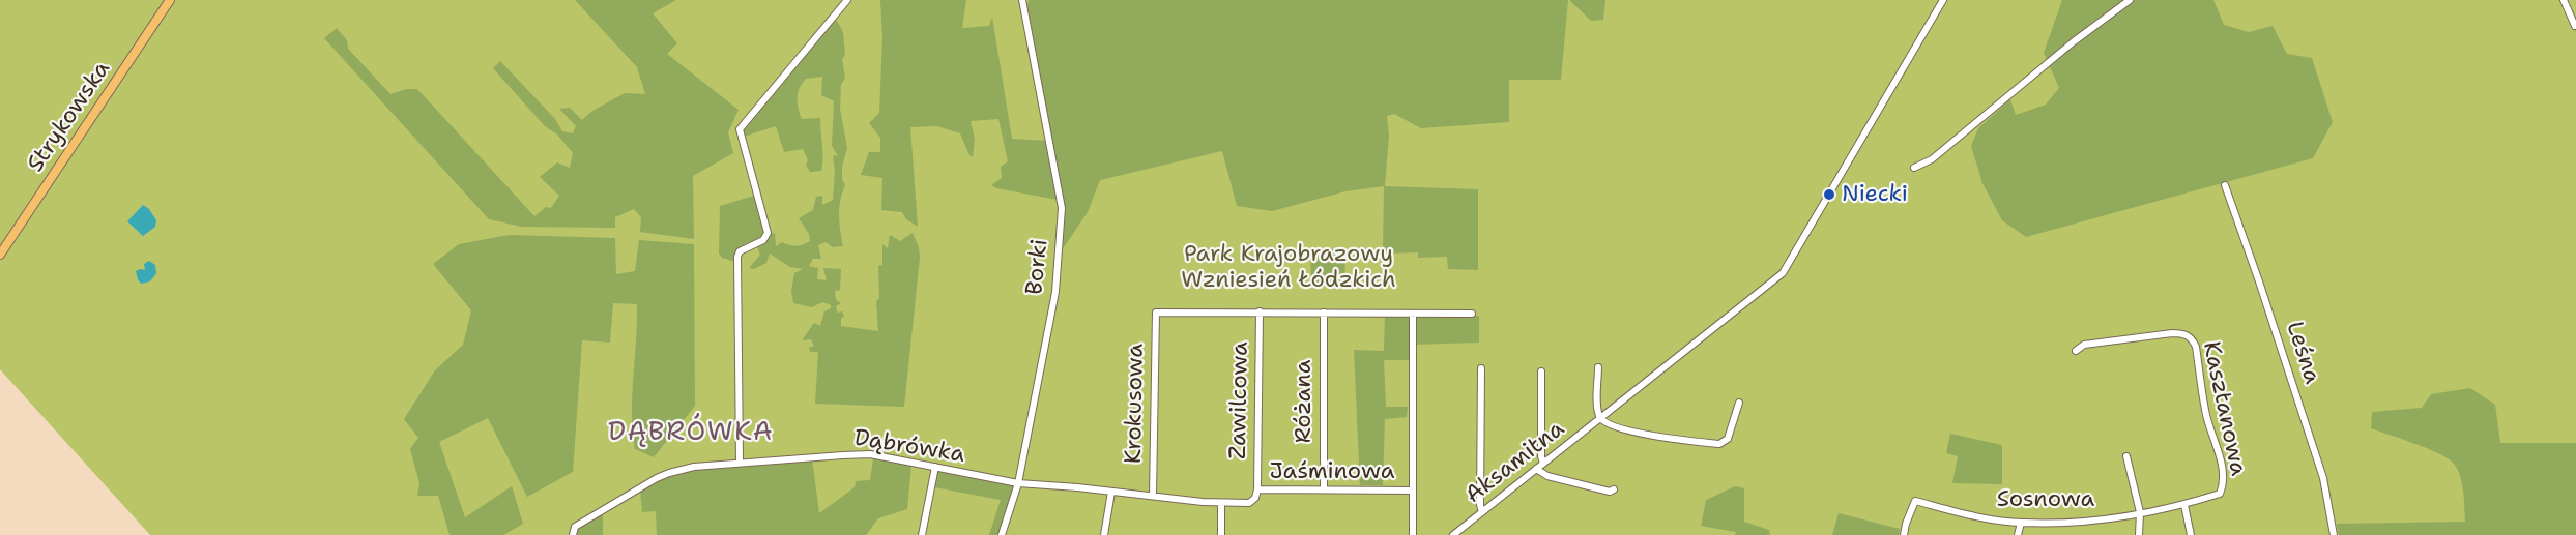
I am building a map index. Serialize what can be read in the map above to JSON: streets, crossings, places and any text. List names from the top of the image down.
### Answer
{
  "streets": {
    "main road": ["Strykowska"],
    "street": [
      "Borki",
      "Leśna",
      "Zawilcowa",
      "Różana",
      "Krokusowa",
      "Kasztanowa",
      "Dąbrówka",
      "Aksamitna",
      "Jaśminowa",
      "Sosnowa"
    ]
  },
  "crossings": [
    ["Borki", "Dąbrówka"],
    ["Zawilcowa", "Krokusowa"],
    ["Zawilcowa", "Jaśminowa"],
    ["Różana", "Jaśminowa"],
    ["Krokusowa", "Jaśminowa"],
    ["Kasztanowa", "Sosnowa"],
    ["Dąbrówka", "Jaśminowa"]
  ],
  "districts": ["DĄBRÓWKA"],
  "parks": ["Park Krajobrazowy Wzniesień Łódzkich"],
  "places": ["Niecki"]
}
